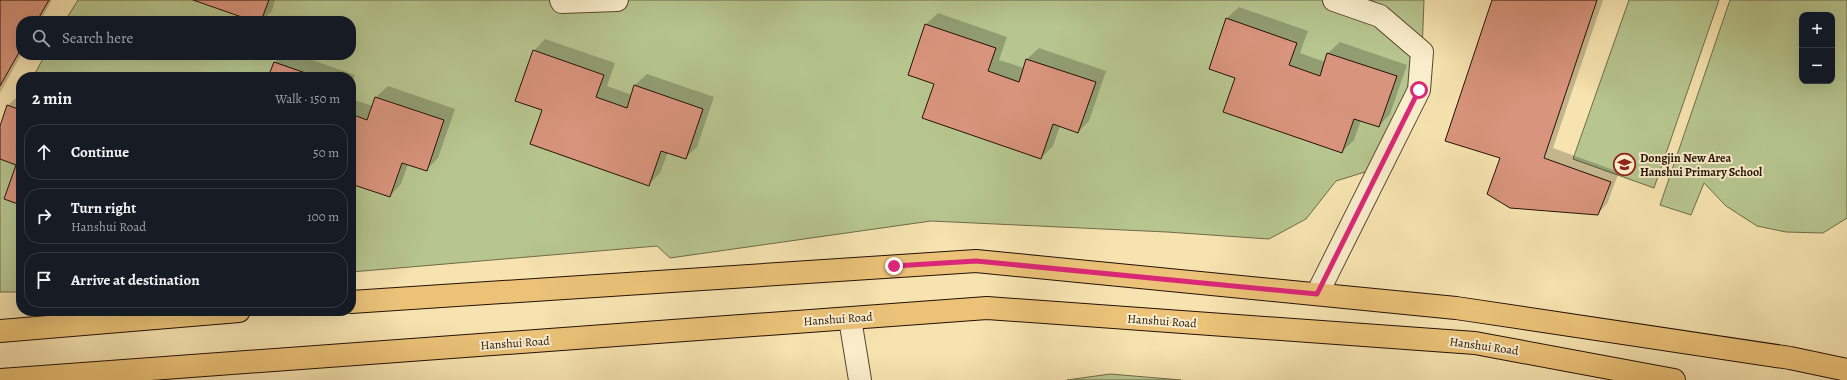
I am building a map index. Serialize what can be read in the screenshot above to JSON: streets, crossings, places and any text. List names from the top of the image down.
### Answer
{
  "streets": {
    "main road": ["Hanshui Road"]
  },
  "places": {
    "school or university": ["Dongjin New Area Hanshui Primary School"]
  },
  "page": {
    "map_buttons": ["+", "−"],
    "search": "Search here",
    "heading": ["2 min", "Walk · 150 m"],
    "list": [
      ["Continue", "50 m"],
      ["Turn right", "Hanshui Road", "100 m"],
      "Arrive at destination"
    ]
  }
}
